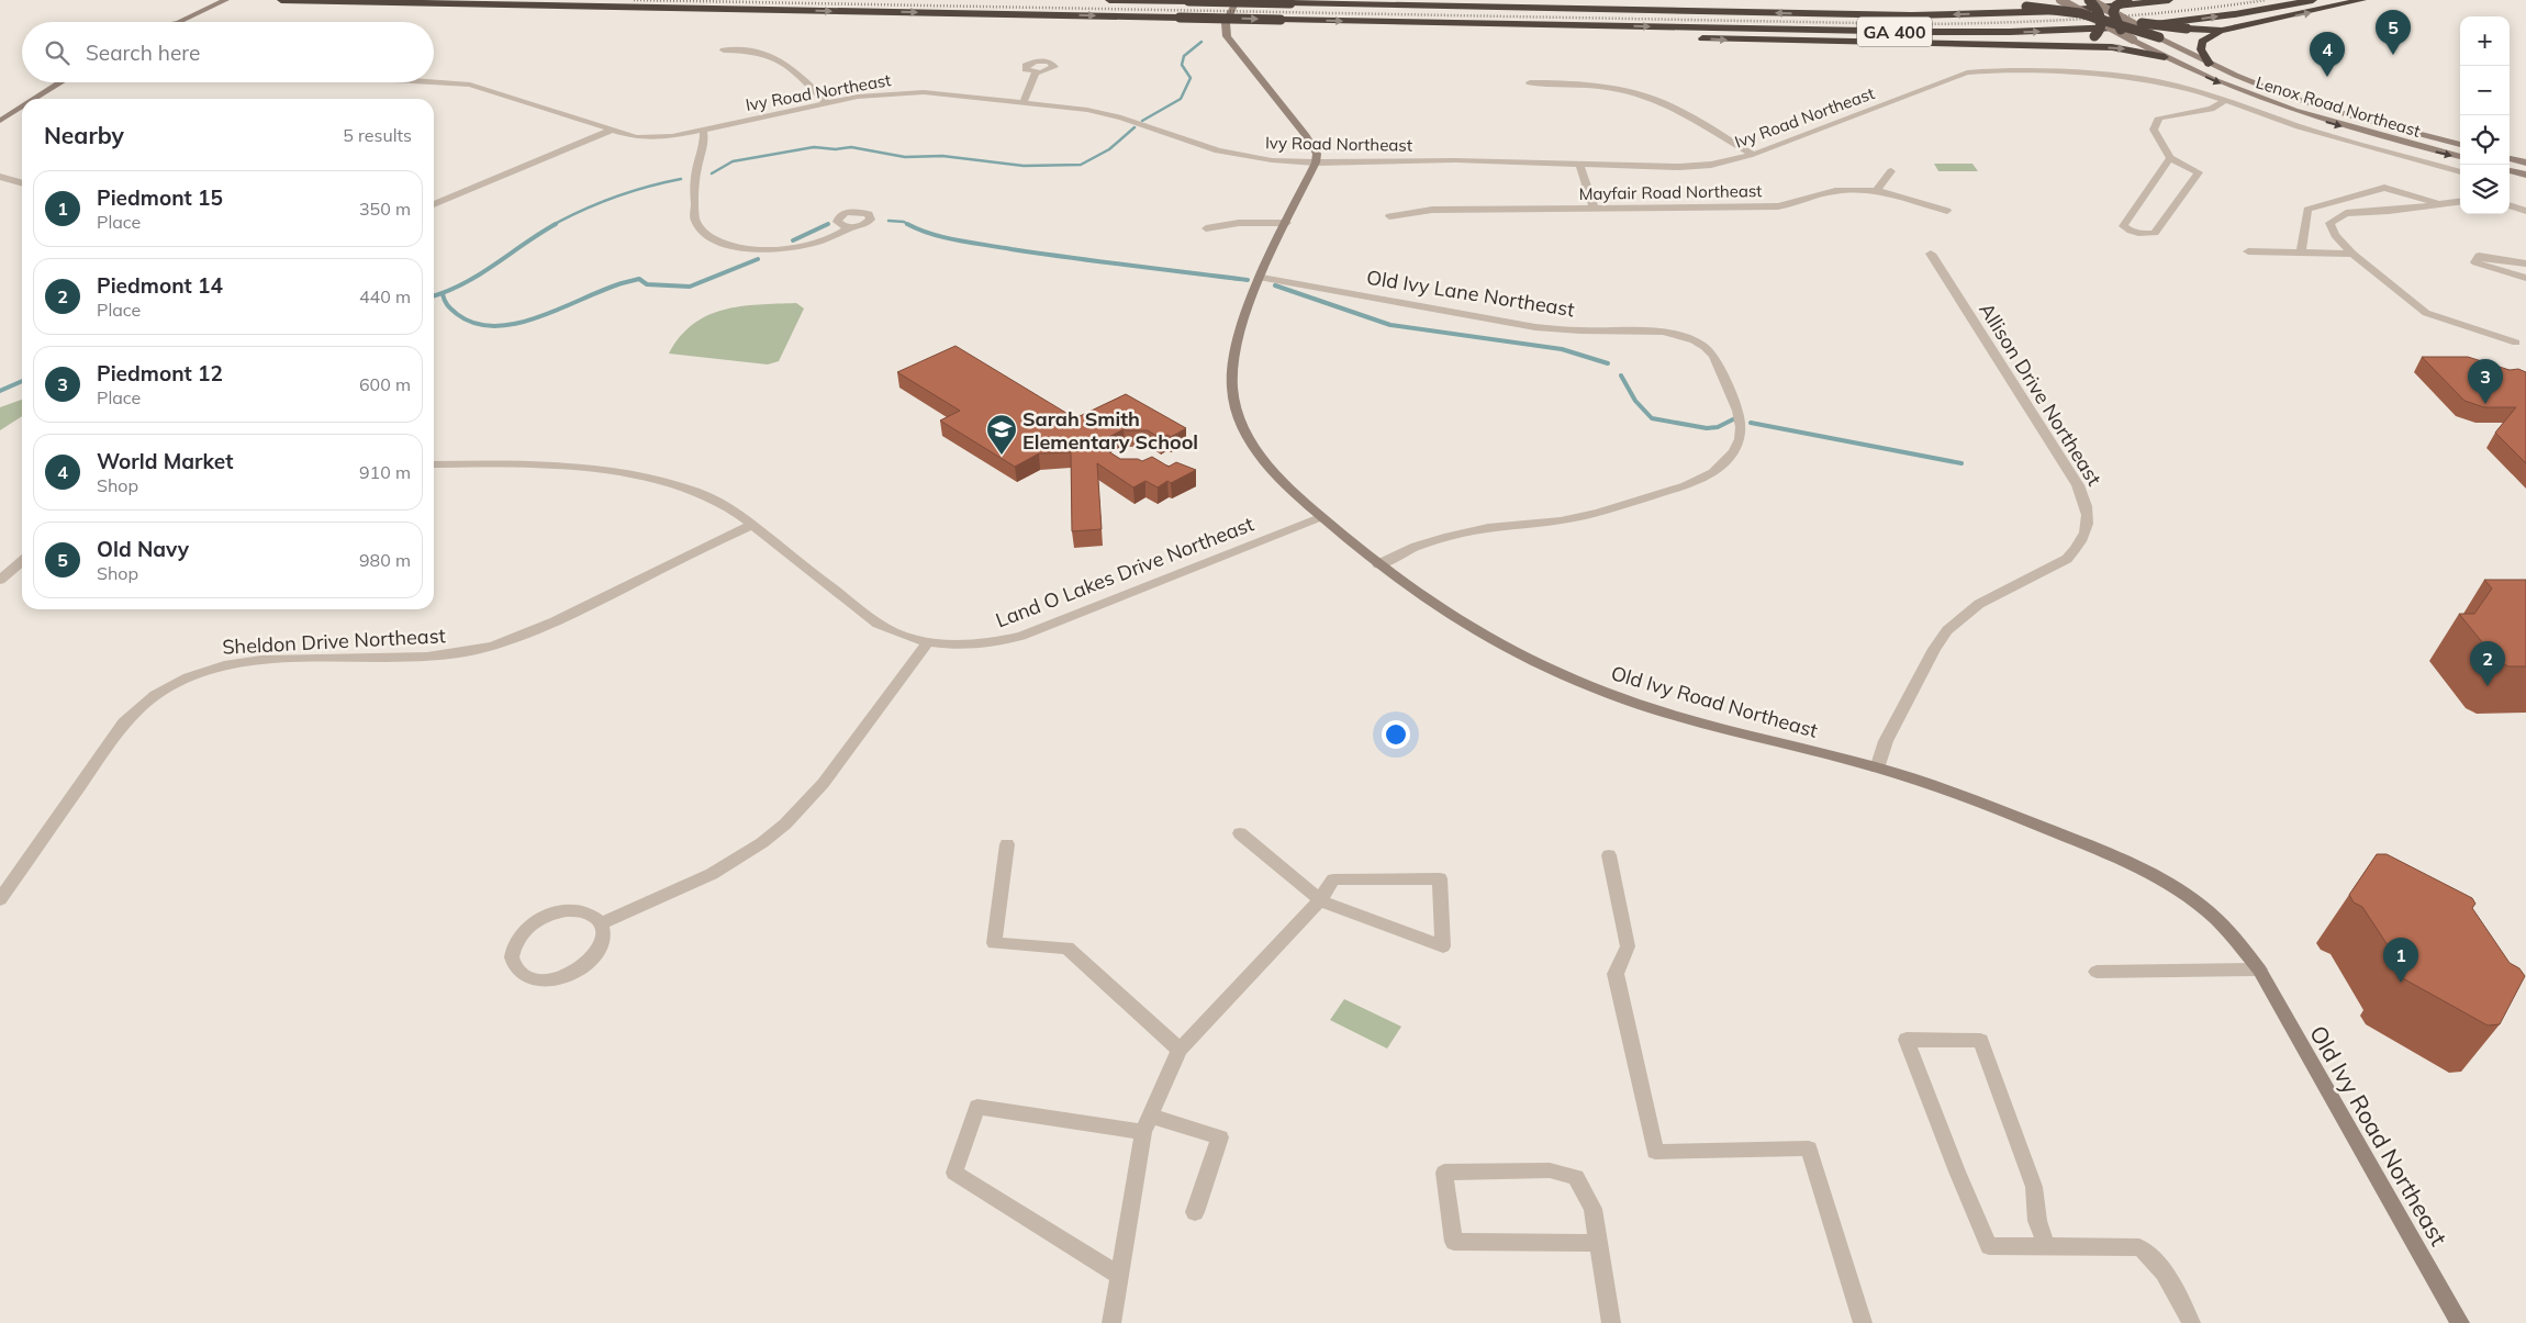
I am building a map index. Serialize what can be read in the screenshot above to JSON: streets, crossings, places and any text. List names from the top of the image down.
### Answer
{
  "streets": {
    "highway": ["GA 400"],
    "street": [
      "Ivy Road Northeast",
      "Lenox Road Northeast",
      "Mayfair Road Northeast",
      "Old Ivy Lane Northeast",
      "Allison Drive Northeast",
      "Land O Lakes Drive Northeast",
      "Sheldon Drive Northeast",
      "Old Ivy Road Northeast"
    ]
  },
  "crossings": [
    ["Ivy Road Northeast", "Old Ivy Road Northeast"],
    ["Old Ivy Lane Northeast", "Old Ivy Road Northeast"],
    ["Allison Drive Northeast", "Old Ivy Road Northeast"],
    ["Land O Lakes Drive Northeast", "Sheldon Drive Northeast"],
    ["Land O Lakes Drive Northeast", "Old Ivy Road Northeast"]
  ],
  "places": {
    "school or university": ["Sarah Smith Elementary School"]
  },
  "page": {
    "pins": [
      "5",
      "4",
      "3",
      "2",
      "1"
    ],
    "map_buttons": ["+", "−"],
    "search": "Search here",
    "heading": ["Nearby", "5 results"],
    "list": [
      {
        "mark": "1",
        "name": "Piedmont 15",
        "note": "Place",
        "value": "350 m"
      },
      {
        "mark": "2",
        "name": "Piedmont 14",
        "note": "Place",
        "value": "440 m"
      },
      {
        "mark": "3",
        "name": "Piedmont 12",
        "note": "Place",
        "value": "600 m"
      },
      {
        "mark": "4",
        "name": "World Market",
        "note": "Shop",
        "value": "910 m"
      },
      {
        "mark": "5",
        "name": "Old Navy",
        "note": "Shop",
        "value": "980 m"
      }
    ]
  }
}
